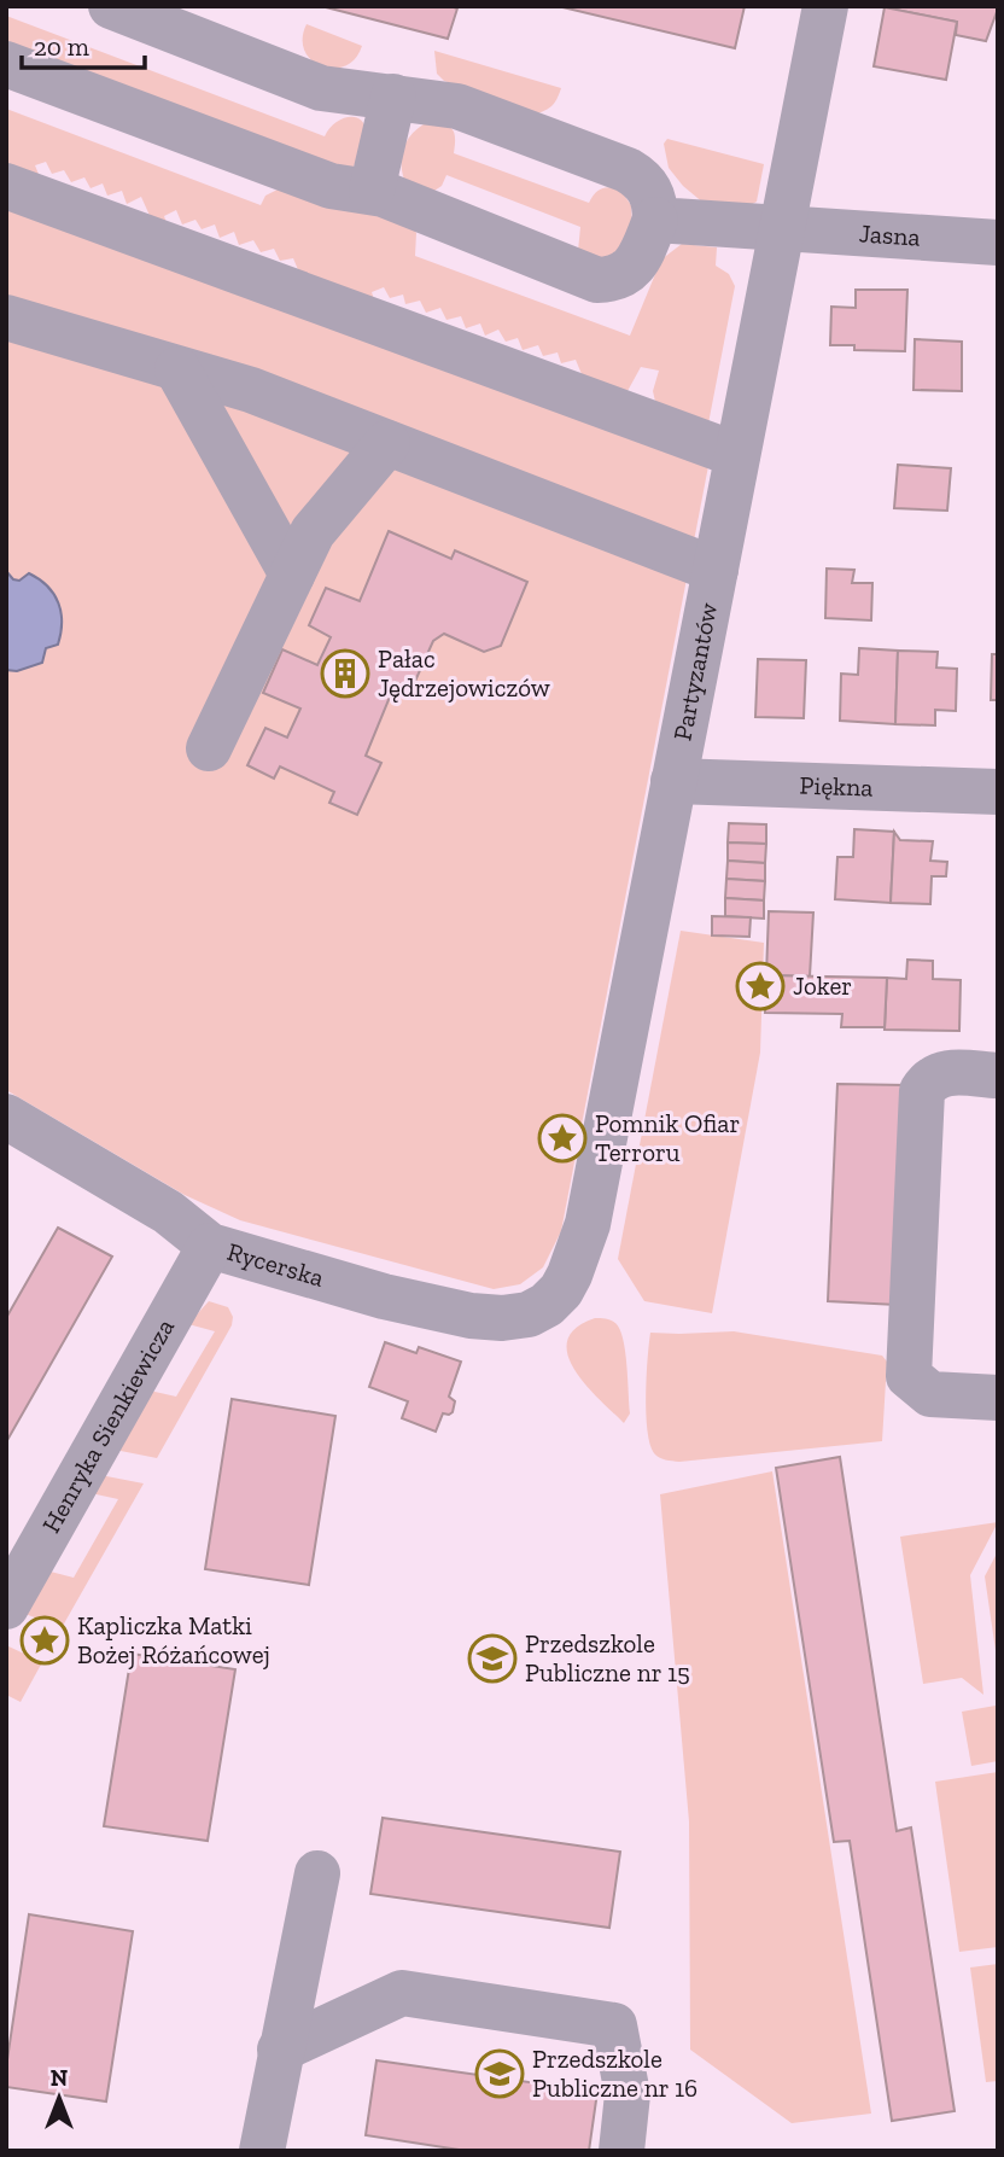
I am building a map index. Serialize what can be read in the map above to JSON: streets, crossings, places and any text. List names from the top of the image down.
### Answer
{
  "streets": {
    "street": [
      "Jasna",
      "Partyzantów",
      "Piękna",
      "Rycerska",
      "Henryka Sienkiewicza"
    ]
  },
  "crossings": [
    ["Jasna", "Partyzantów"],
    ["Partyzantów", "Piękna"],
    ["Partyzantów", "Rycerska"],
    ["Rycerska", "Henryka Sienkiewicza"]
  ],
  "places": {
    "building": ["Pałac Jędrzejowiczów"],
    "place": ["Joker", "Pomnik Ofiar Terroru", "Kapliczka Matki Bożej Różańcowej"],
    "school or university": ["Przedszkole Publiczne nr 15", "Przedszkole Publiczne nr 16"]
  },
  "scale_bar": "20 m",
  "north": "top"
}
